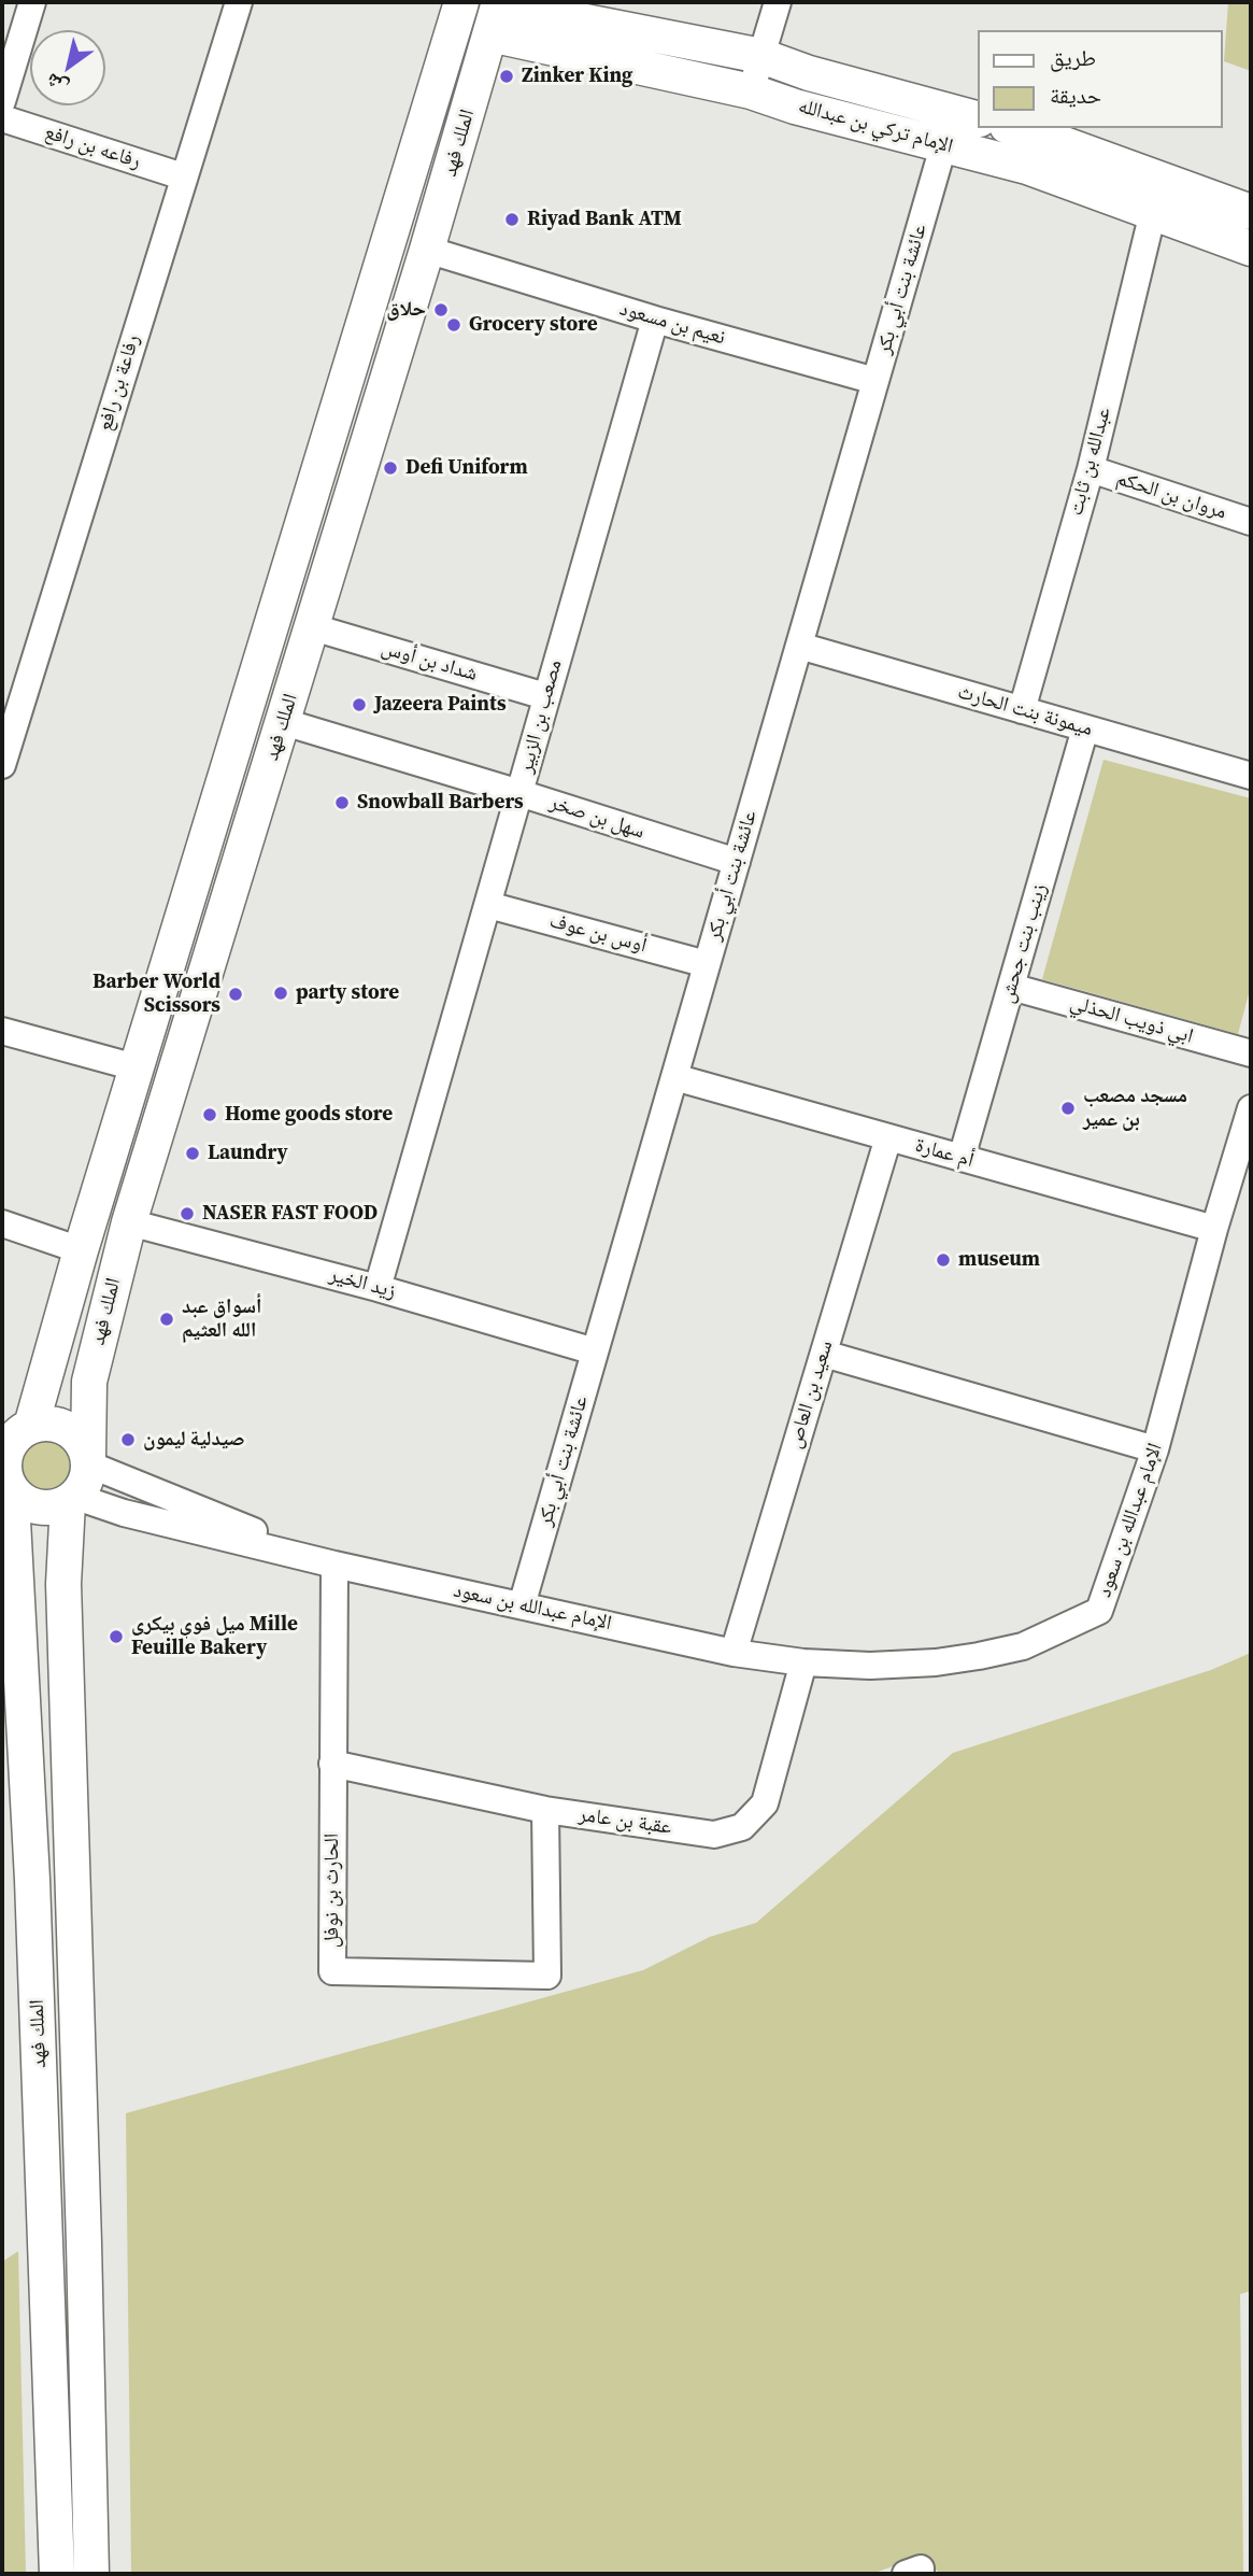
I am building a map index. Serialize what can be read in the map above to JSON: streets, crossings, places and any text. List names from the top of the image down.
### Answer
{
  "streets": {
    "street": [
      "الإمام تركي بن عبدالله",
      "الملك فهد",
      "رفاعه بن رافع",
      "عائشة بنت أبي بكر",
      "نعيم بن مسعود",
      "رفاعة بن رافع",
      "عبدالله بن ثابت",
      "مروان بن الحكم",
      "شداد بن أوس",
      "ميمونة بنت الحارث",
      "مصعب بن الزبير",
      "سهل بن صخر",
      "أوس بن عوف",
      "زينب بنت جحش",
      "ابي ذويب الحذلي",
      "أم عمارة",
      "زيد الخير",
      "سعيد بن العاص",
      "الإمام عبدالله بن سعود",
      "عقبة بن عامر",
      "الحارث بن نوفل"
    ]
  },
  "crossings": [
    ["الإمام تركي بن عبدالله", "الملك فهد"],
    ["الإمام تركي بن عبدالله", "عائشة بنت أبي بكر"],
    ["الإمام تركي بن عبدالله", "عبدالله بن ثابت"],
    ["الملك فهد", "نعيم بن مسعود"],
    ["الملك فهد", "شداد بن أوس"],
    ["الملك فهد", "سهل بن صخر"],
    ["الملك فهد", "زيد الخير"],
    ["الملك فهد", "الإمام عبدالله بن سعود"],
    ["رفاعه بن رافع", "رفاعة بن رافع"],
    ["عائشة بنت أبي بكر", "نعيم بن مسعود"],
    ["عائشة بنت أبي بكر", "ميمونة بنت الحارث"],
    ["عائشة بنت أبي بكر", "سهل بن صخر"],
    ["عائشة بنت أبي بكر", "أوس بن عوف"],
    ["عائشة بنت أبي بكر", "أم عمارة"],
    ["عائشة بنت أبي بكر", "زيد الخير"],
    ["عائشة بنت أبي بكر", "الإمام عبدالله بن سعود"],
    ["نعيم بن مسعود", "مصعب بن الزبير"],
    ["عبدالله بن ثابت", "مروان بن الحكم"],
    ["عبدالله بن ثابت", "ميمونة بنت الحارث"],
    ["شداد بن أوس", "مصعب بن الزبير"],
    ["ميمونة بنت الحارث", "زينب بنت جحش"],
    ["مصعب بن الزبير", "سهل بن صخر"],
    ["مصعب بن الزبير", "أوس بن عوف"],
    ["مصعب بن الزبير", "زيد الخير"],
    ["زينب بنت جحش", "ابي ذويب الحذلي"],
    ["زينب بنت جحش", "أم عمارة"],
    ["أم عمارة", "سعيد بن العاص"],
    ["أم عمارة", "الإمام عبدالله بن سعود"],
    ["سعيد بن العاص", "الإمام عبدالله بن سعود"],
    ["الإمام عبدالله بن سعود", "عقبة بن عامر"],
    ["الإمام عبدالله بن سعود", "الحارث بن نوفل"],
    ["عقبة بن عامر", "الحارث بن نوفل"]
  ],
  "places": [
    "Zinker King",
    "Riyad Bank ATM",
    "حلاق",
    "Grocery store",
    "Defi Uniform",
    "Jazeera Paints",
    "Snowball Barbers",
    "party store",
    "Barber World Scissors",
    "مسجد مصعب بن عمير",
    "Home goods store",
    "Laundry",
    "NASER FAST FOOD",
    "museum",
    "أسواق عبد الله العثيم",
    "صيدلية ليمون",
    "ميل فوي بيكري Mille Feuille Bakery"
  ],
  "legend": ["طريق", "حديقة"],
  "north": "bottom left"
}
